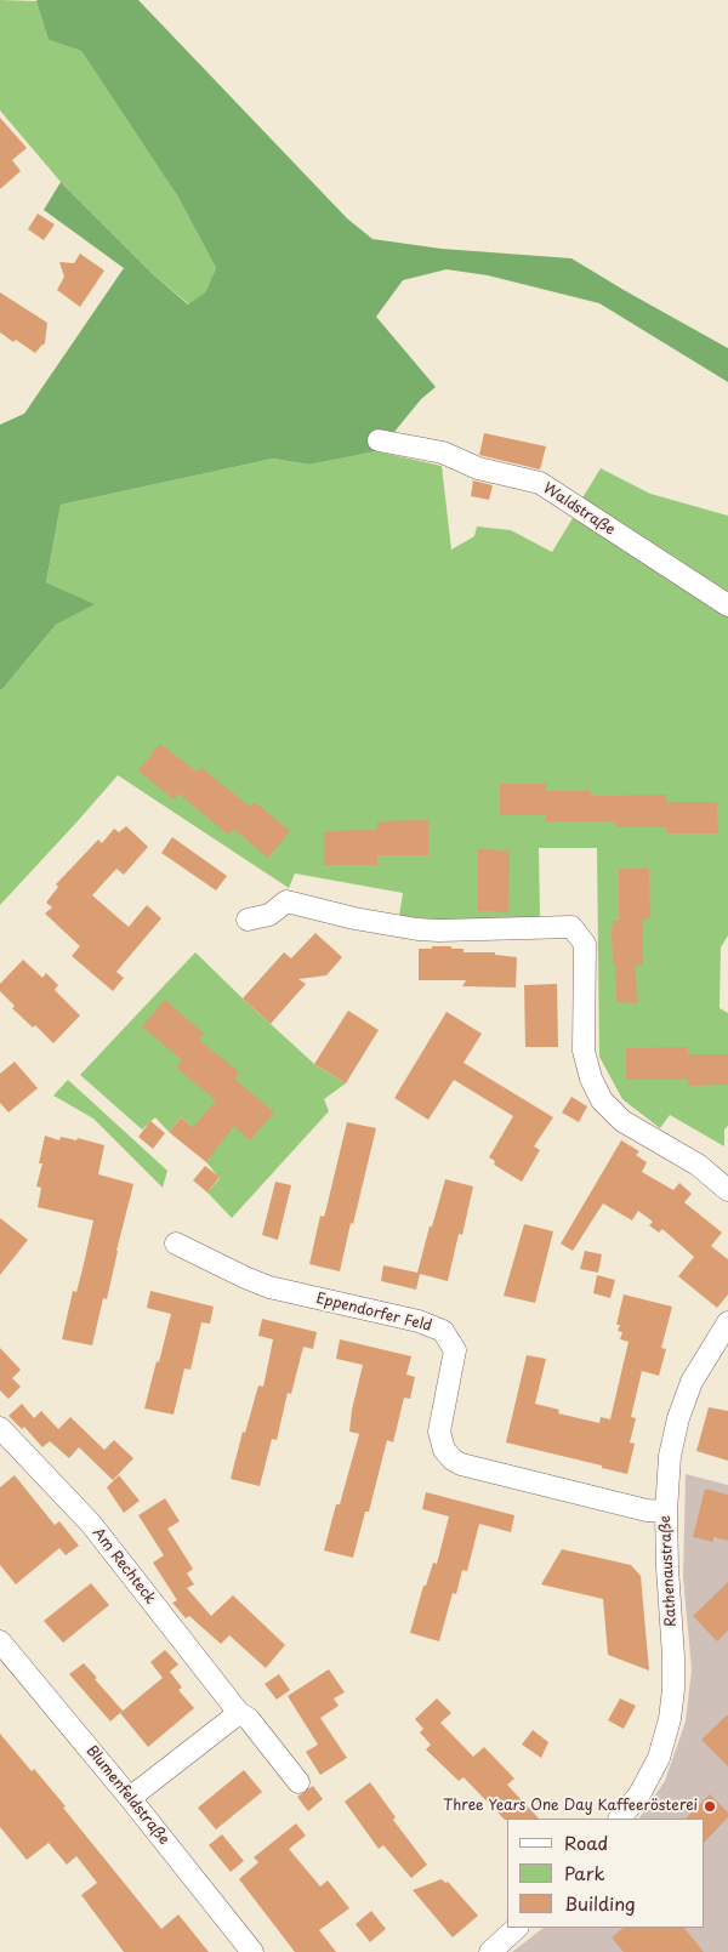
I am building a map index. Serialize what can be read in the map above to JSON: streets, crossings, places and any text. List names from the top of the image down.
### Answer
{
  "streets": {
    "street": [
      "Waldstraße",
      "Eppendorfer Feld",
      "Am Rechteck",
      "Rathenaustraße",
      "Blumenfeldstraße"
    ]
  },
  "crossings": [
    ["Eppendorfer Feld", "Rathenaustraße"]
  ],
  "places": ["Three Years One Day Kaffeerösterei"],
  "legend": ["Road", "Park", "Building"]
}
